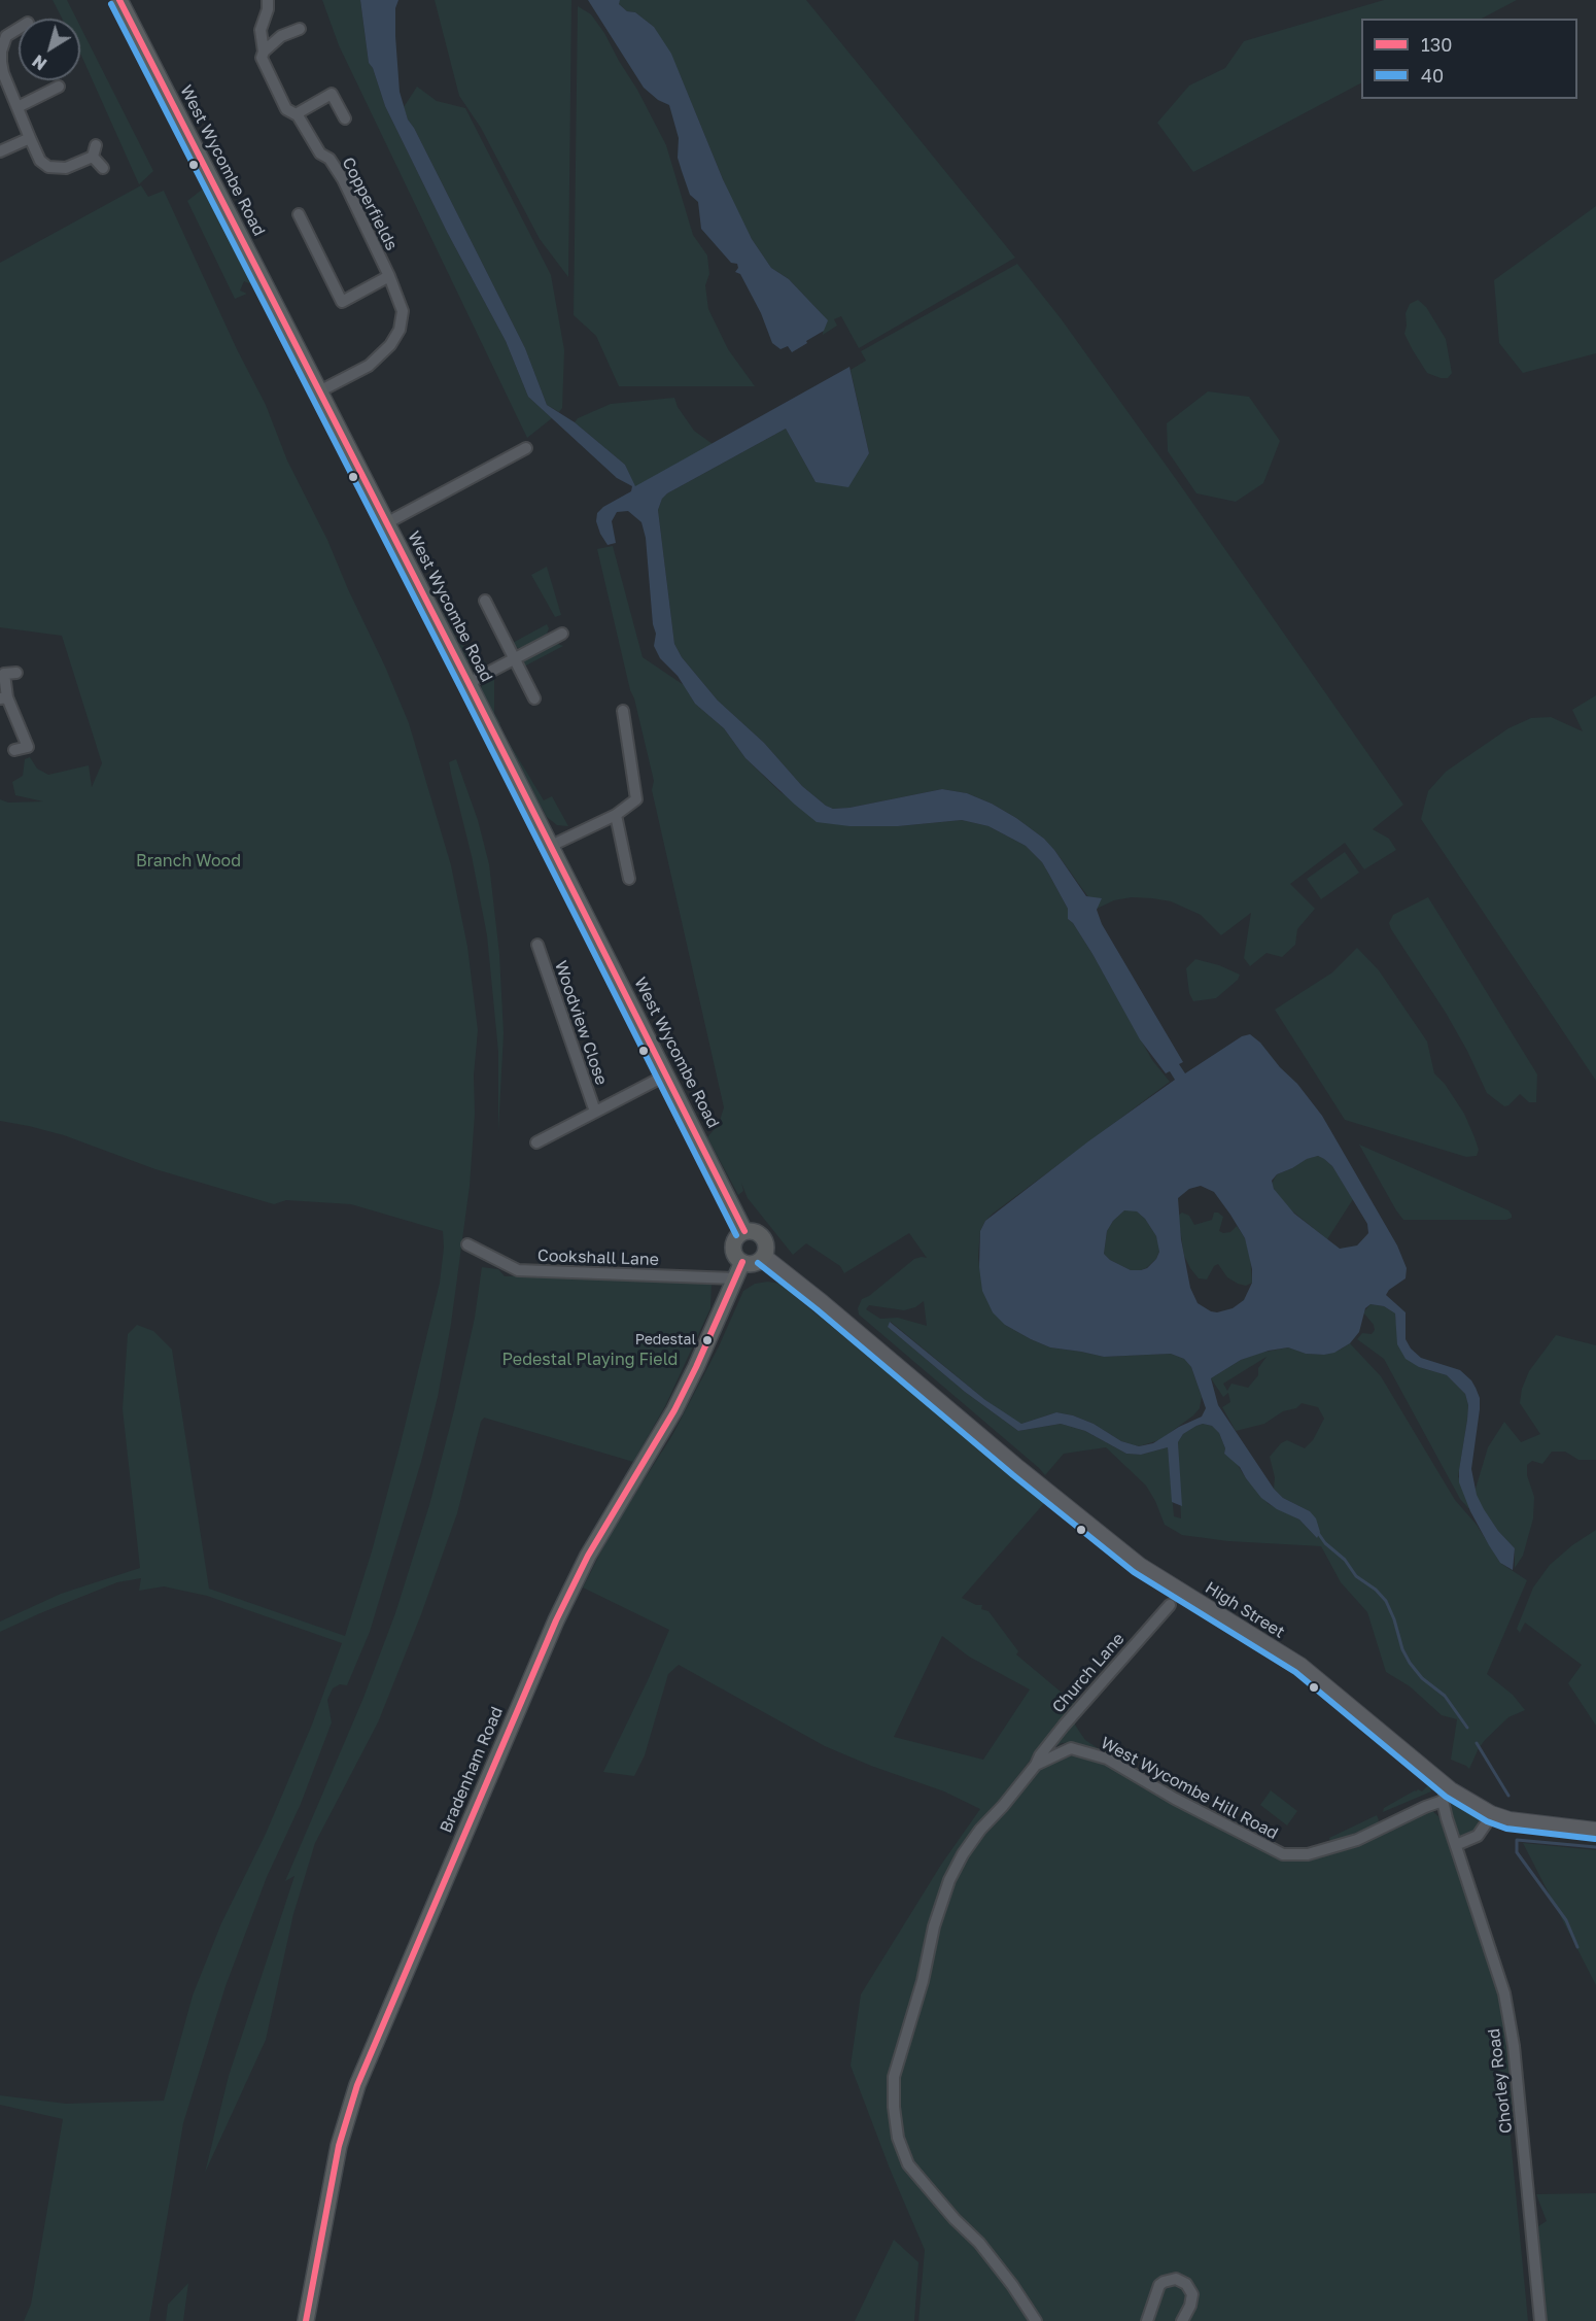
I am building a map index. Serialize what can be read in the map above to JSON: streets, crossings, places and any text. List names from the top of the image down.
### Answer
{
  "streets": {
    "highway": ["West Wycombe Road", "Bradenham Road"],
    "main road": ["High Street"],
    "street": [
      "Copperfields",
      "Woodview Close",
      "Cookshall Lane",
      "Church Lane",
      "West Wycombe Hill Road",
      "Chorley Road"
    ]
  },
  "crossings": [
    ["West Wycombe Road", "Copperfields"],
    ["West Wycombe Road", "High Street"],
    ["West Wycombe Road", "Bradenham Road"],
    ["Cookshall Lane", "Bradenham Road"],
    ["High Street", "Church Lane"],
    ["High Street", "Bradenham Road"],
    ["Church Lane", "West Wycombe Hill Road"],
    ["West Wycombe Hill Road", "Chorley Road"]
  ],
  "parks": ["Branch Wood", "Pedestal Playing Field"],
  "places": ["Pedestal"],
  "lines": ["transit line 130", "transit line 40"],
  "legend": ["130", "40"],
  "north": "bottom left"
}
